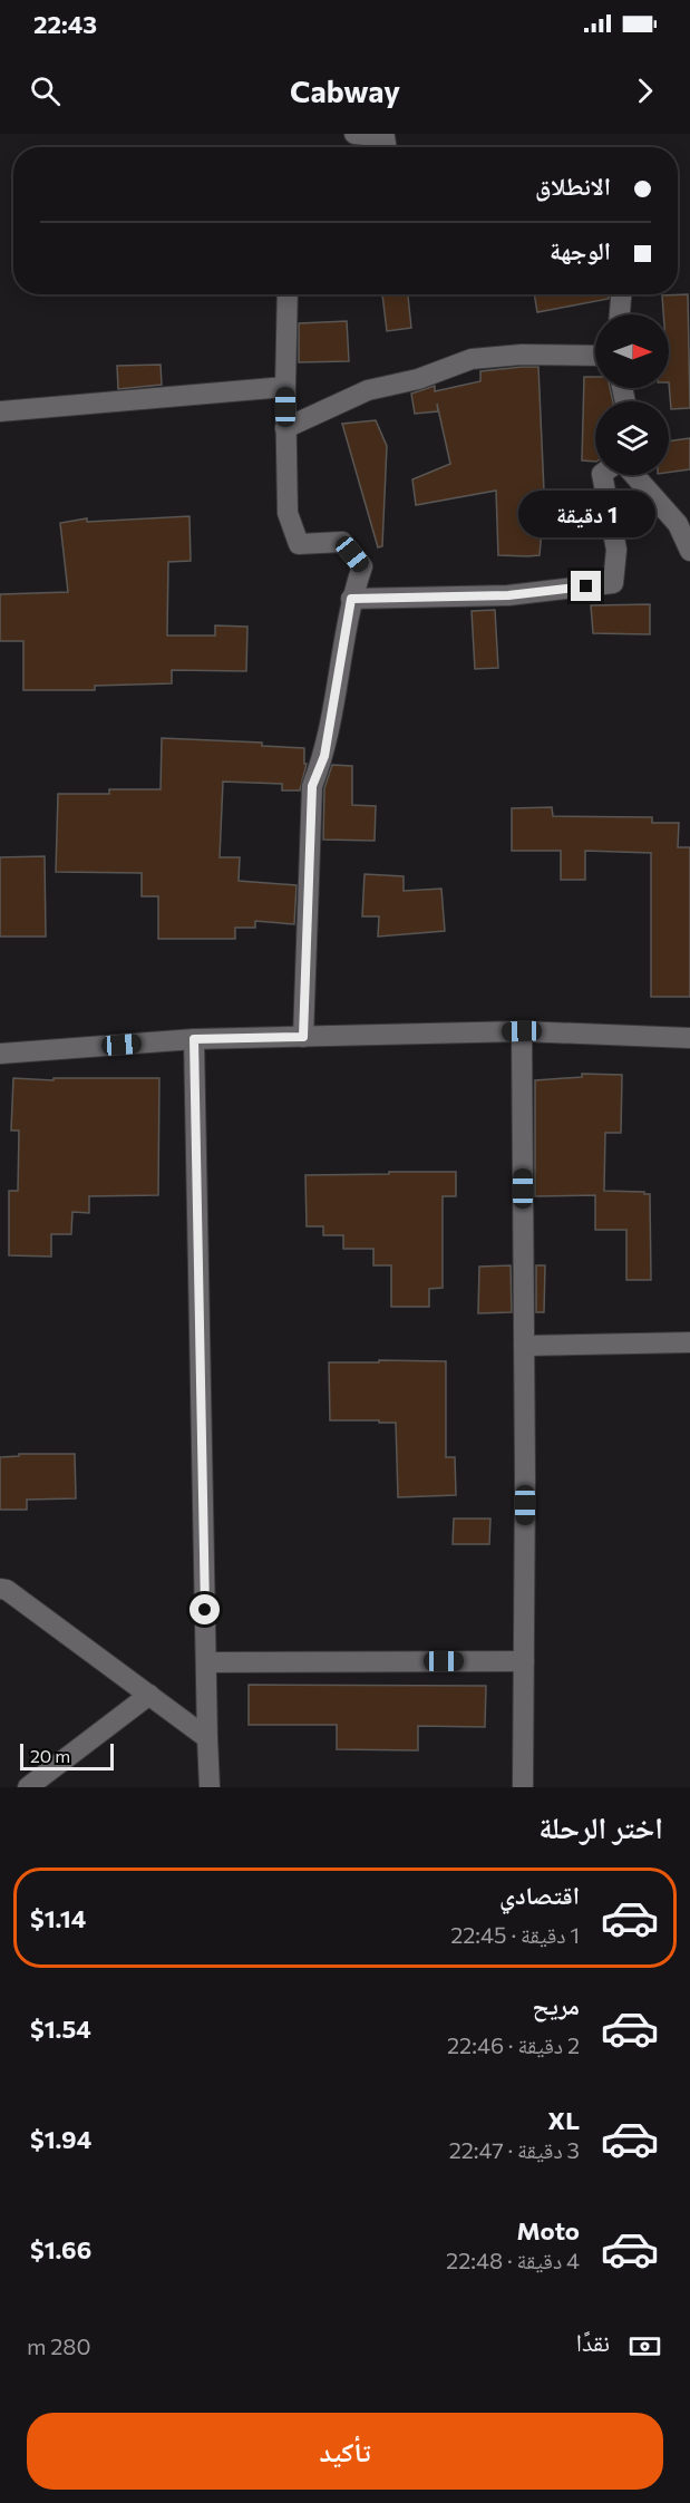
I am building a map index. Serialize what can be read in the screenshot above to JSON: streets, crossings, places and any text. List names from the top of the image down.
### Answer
{
  "scale_bar": "20 m",
  "north": "right",
  "page": {
    "status": "22:43",
    "header": "Cabway",
    "banner": ["الانطلاق", "الوجهة"],
    "bubble": "1 دقيقة",
    "scale": "20 m",
    "heading": "اختر الرحلة",
    "list": [
      {
        "name": "اقتصادي",
        "note": "1 دقيقة · 22:45",
        "value": "$1.14"
      },
      {
        "name": "مريح",
        "note": "2 دقيقة · 22:46",
        "value": "$1.54"
      },
      {
        "name": "XL",
        "note": "3 دقيقة · 22:47",
        "value": "$1.94"
      },
      {
        "name": "Moto",
        "note": "4 دقيقة · 22:48",
        "value": "$1.66"
      }
    ],
    "pay": ["نقدًا", "280 m"],
    "buttons": "تأكيد"
  }
}
